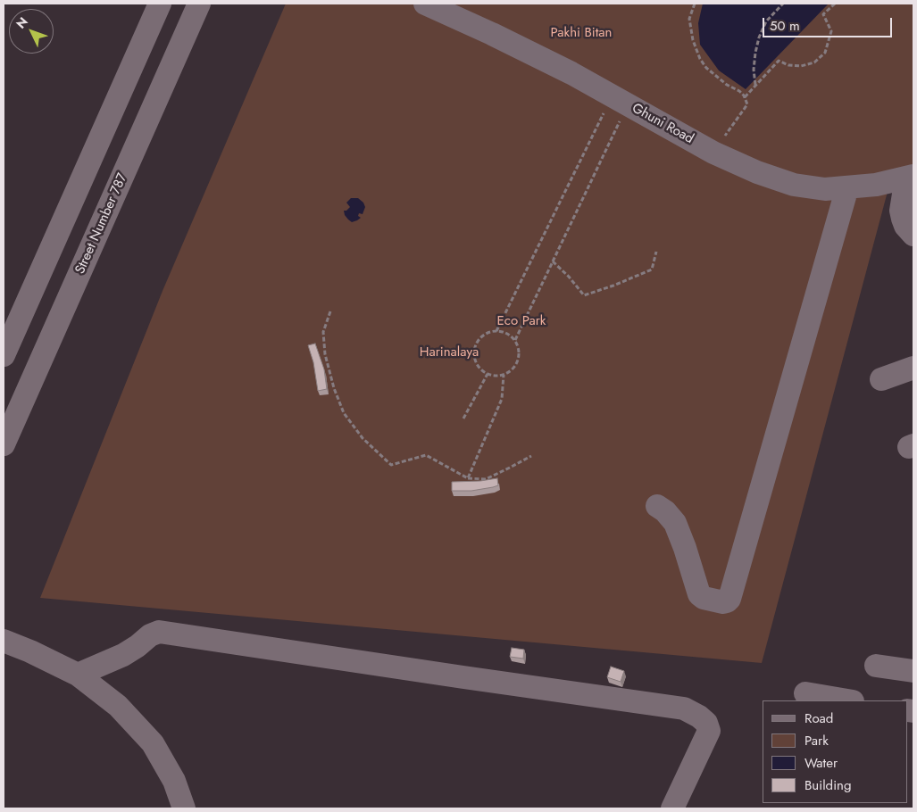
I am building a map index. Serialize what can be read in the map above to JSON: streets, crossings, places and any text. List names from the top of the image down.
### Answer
{
  "streets": {
    "street": ["Ghuni Road", "Street Number 787"]
  },
  "parks": ["Pakhi Bitan", "Eco Park", "Harinalaya"],
  "legend": [
    "Road",
    "Park",
    "Water",
    "Building"
  ],
  "scale_bar": "50 m",
  "north": "top left"
}
